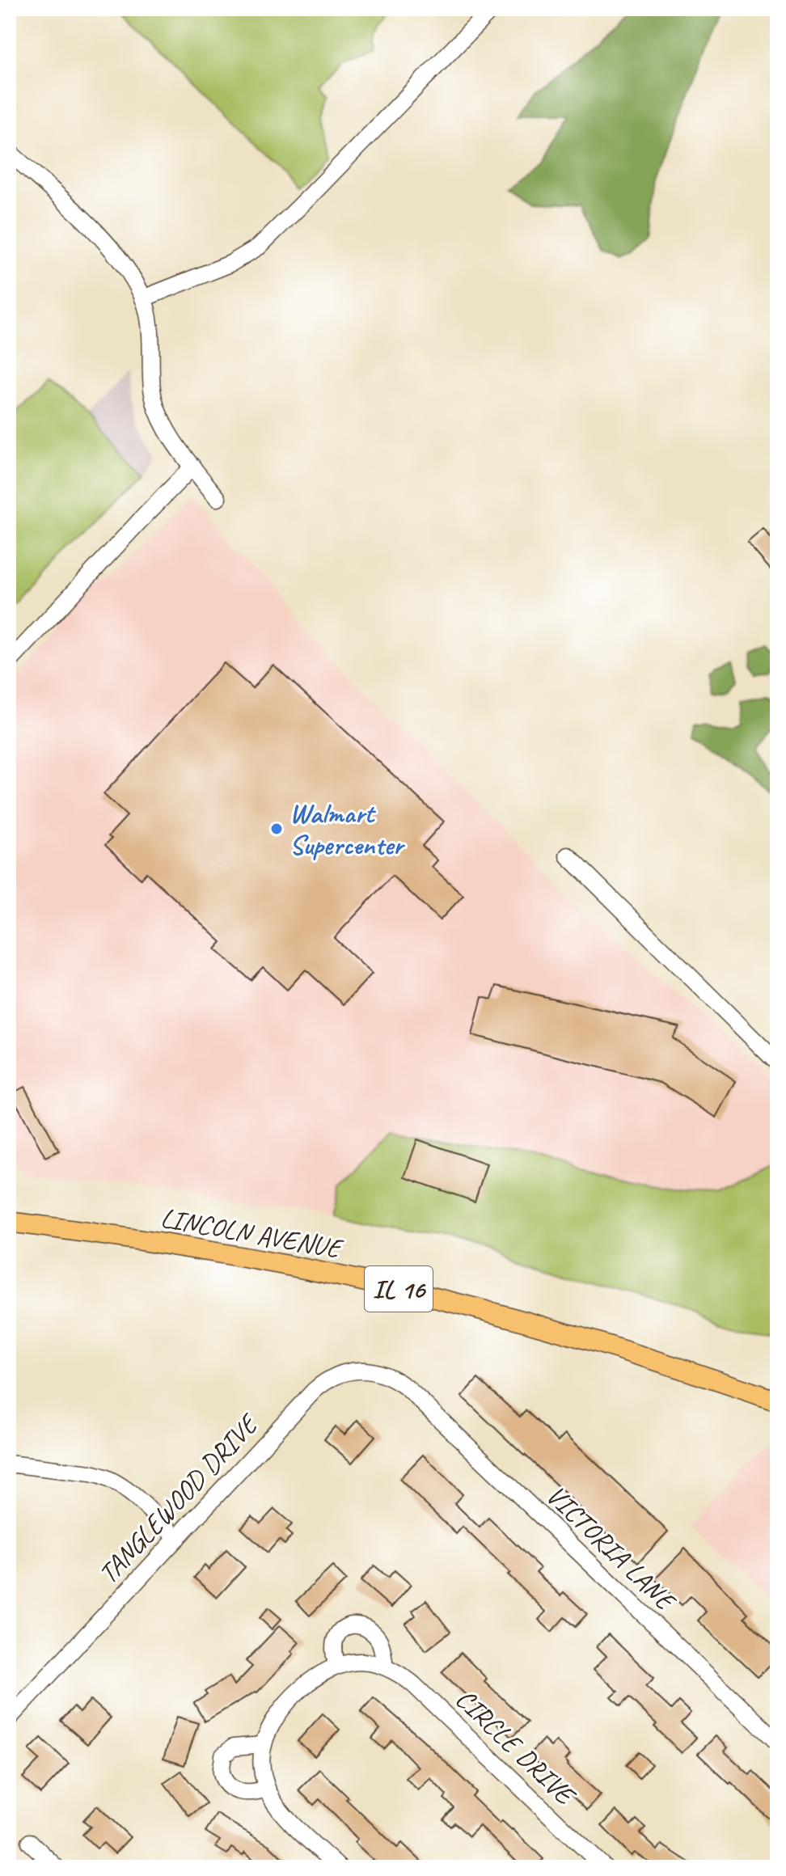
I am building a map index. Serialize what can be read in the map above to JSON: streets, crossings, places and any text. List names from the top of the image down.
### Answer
{
  "streets": {
    "main road": ["LINCOLN AVENUE", "IL 16"],
    "street": ["TANGLEWOOD DRIVE", "VICTORIA LANE", "CIRCLE DRIVE"]
  },
  "crossings": [
    ["TANGLEWOOD DRIVE", "VICTORIA LANE"]
  ],
  "places": ["Walmart Supercenter"]
}
